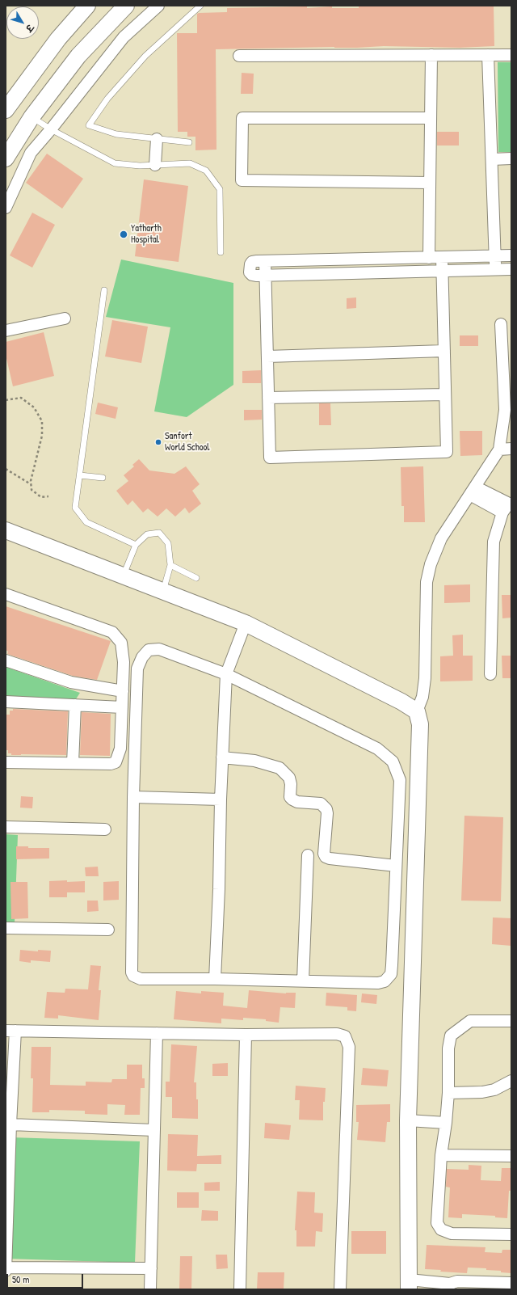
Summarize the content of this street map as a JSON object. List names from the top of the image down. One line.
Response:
{"places":["Yatharth Hospital","Sanfort World School"],"scale_bar":"50 m","north":"bottom right"}
